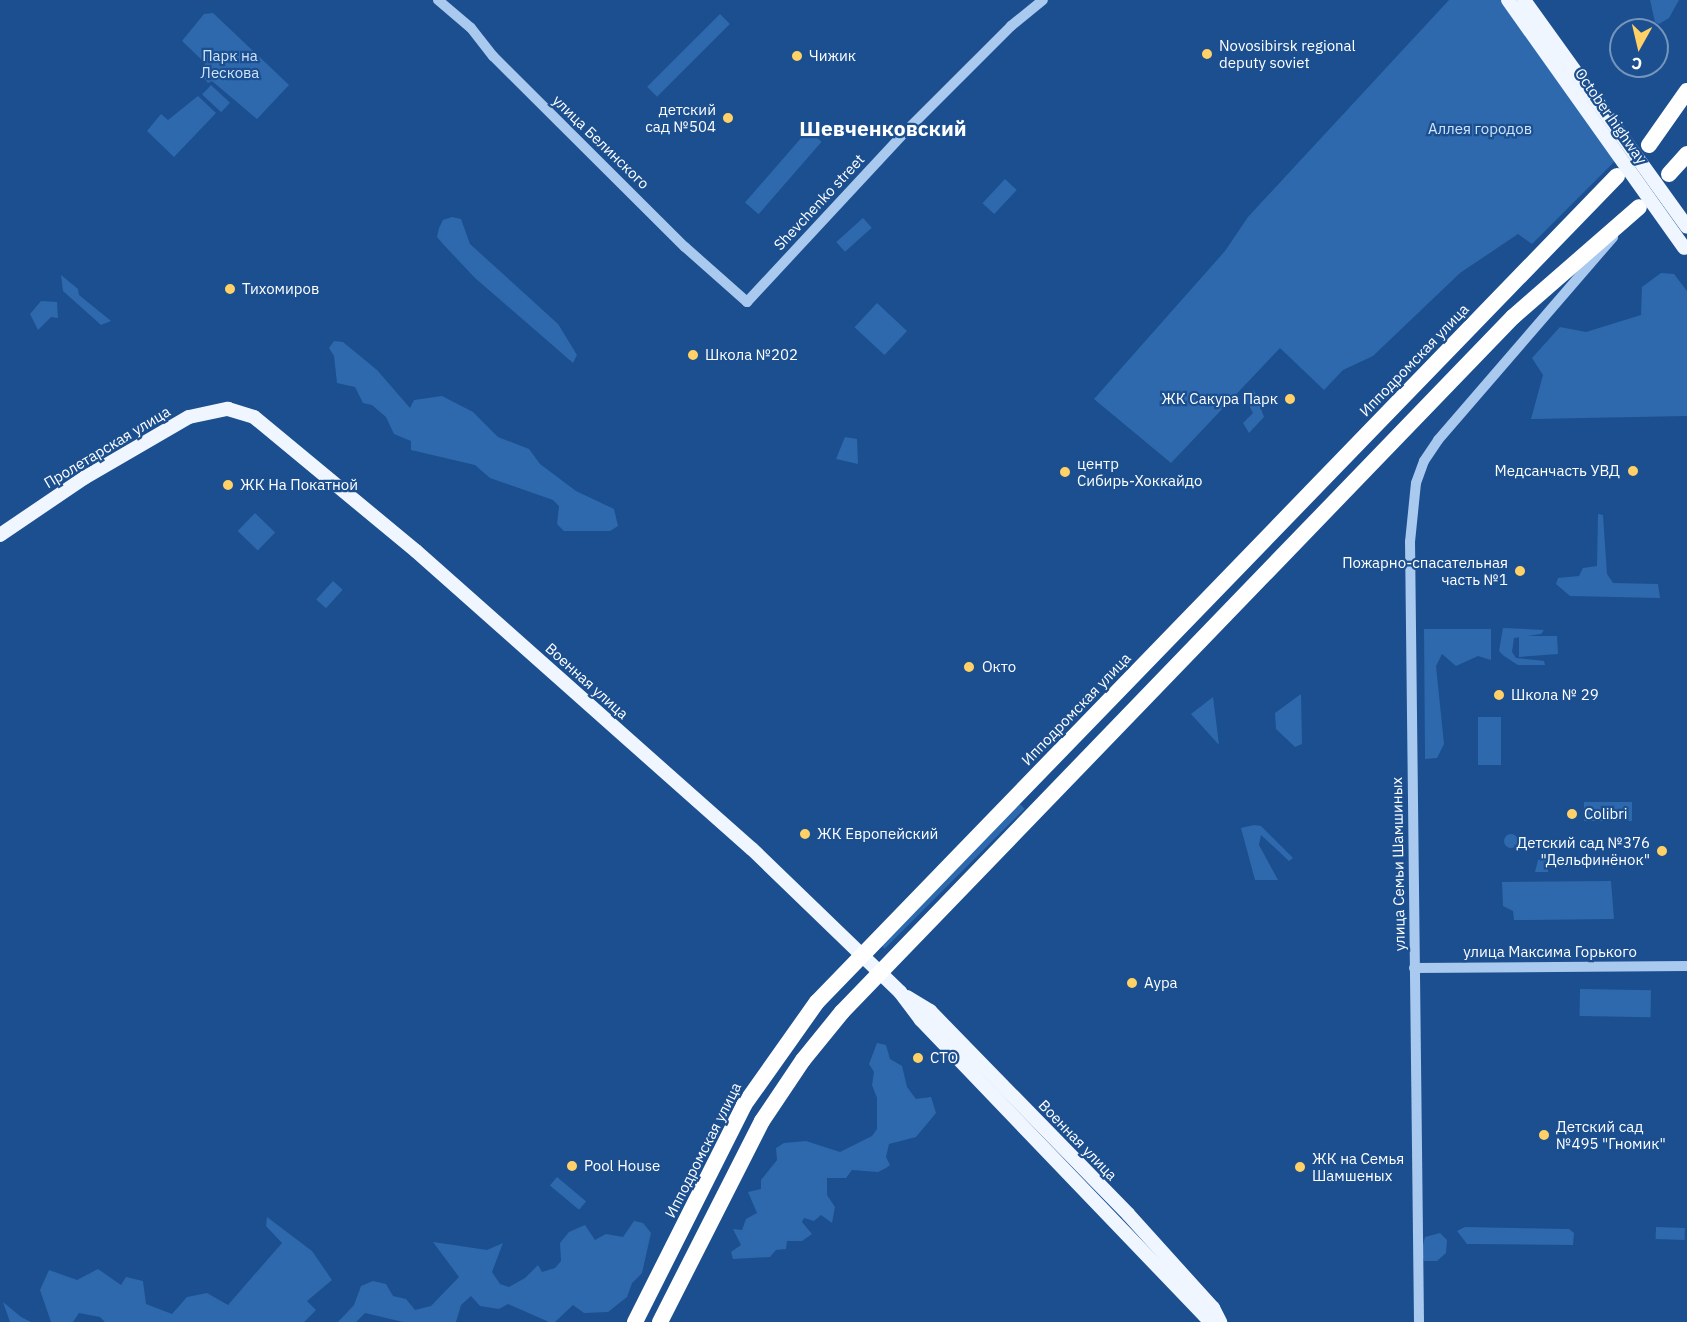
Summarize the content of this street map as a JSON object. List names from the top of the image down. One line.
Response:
{"streets":{"highway":["Ипподромская улица"],"main road":["October highway","Пролетарская улица","Военная улица"],"street":["улица Белинского","Shevchenko street","улица Семьи Шамшиных","улица Максима Горького"]},"crossings":[["улица Белинского","Shevchenko street"],["Ипподромская улица","Военная улица"],["Пролетарская улица","Военная улица"],["улица Семьи Шамшиных","улица Максима Горького"]],"districts":["Шевченковский"],"parks":["Парк на Лескова","Аллея городов"],"places":["Novosibirsk regional deputy soviet","Чижик","детский сад №504","Тихомиров","Школа №202","ЖК Сакура Парк","Медсанчасть УВД","центр Сибирь-Хоккайдо","ЖК На Покатной","Пожарно-спасательная часть №1","Окто","Школа № 29","Colibri","ЖК Европейский","Детский сад №376 \"Дельфинёнок\"","Аура","СТО","Детский сад №495 \"Гномик\"","Pool House","ЖК на Семья Шамшеных"],"north":"bottom"}
